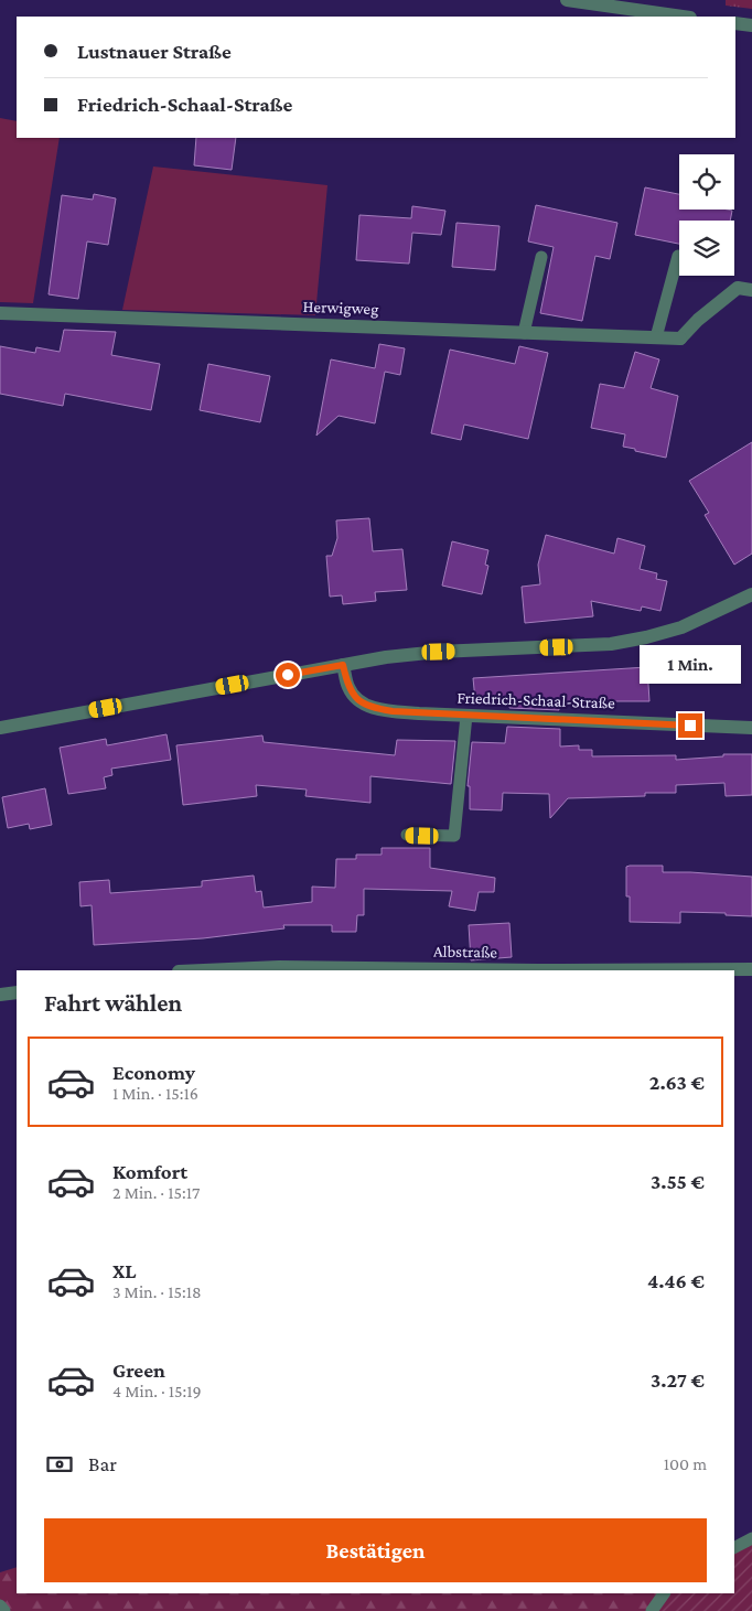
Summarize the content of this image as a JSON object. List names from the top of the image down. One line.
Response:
{"streets":{"street":["Herwigweg","Friedrich-Schaal-Straße","Albstraße"]},"page":{"banner":["Lustnauer Straße","Friedrich-Schaal-Straße"],"bubble":"1 Min.","heading":"Fahrt wählen","list":[{"name":"Economy","note":"1 Min. · 15:16","value":"2.63 €"},{"name":"Komfort","note":"2 Min. · 15:17","value":"3.55 €"},{"name":"XL","note":"3 Min. · 15:18","value":"4.46 €"},{"name":"Green","note":"4 Min. · 15:19","value":"3.27 €"}],"pay":["Bar","100 m"],"buttons":"Bestätigen"}}
